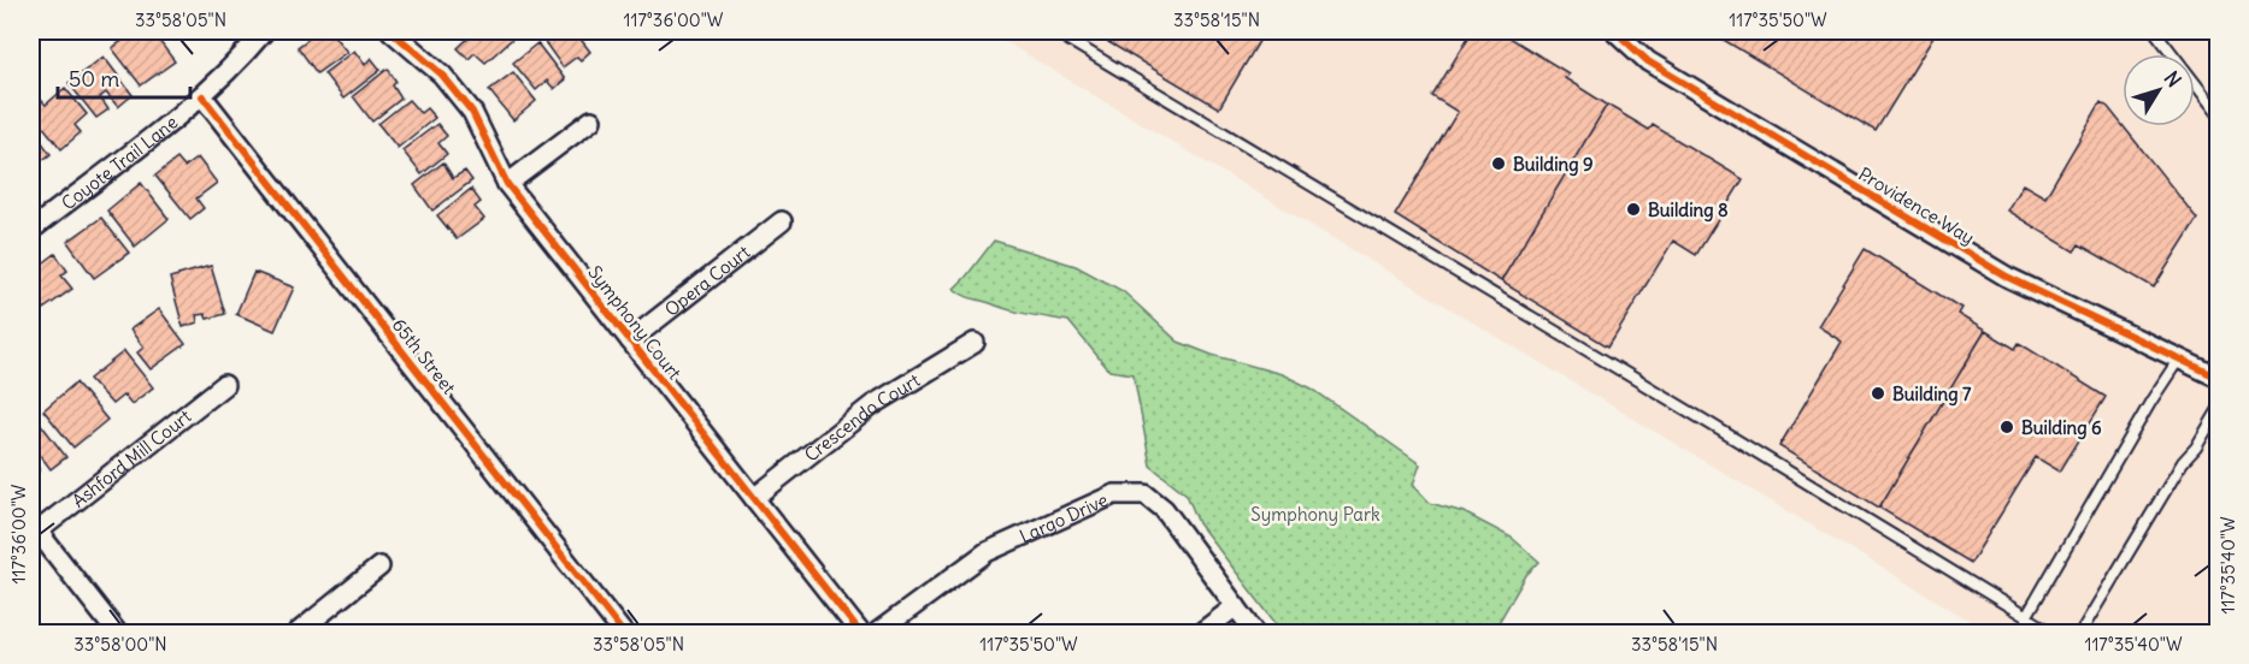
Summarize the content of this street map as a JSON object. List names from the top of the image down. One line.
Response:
{"streets":{"street":["Coyote Trail Lane","Providence Way","Opera Court","Symphony Court","65th Street","Crescendo Court","Ashford Mill Court","Largo Drive"]},"crossings":[["Coyote Trail Lane","65th Street"],["Opera Court","Symphony Court"],["Symphony Court","Crescendo Court"]],"parks":["Symphony Park"],"places":["Building 9","Building 8","Building 7","Building 6"],"scale_bar":"50 m","north":"top right","coordinates":["33°58'05\"N","117°36'00\"W","33°58'15\"N","117°35'50\"W","117°35'40\"W","33°58'00\"N"]}
